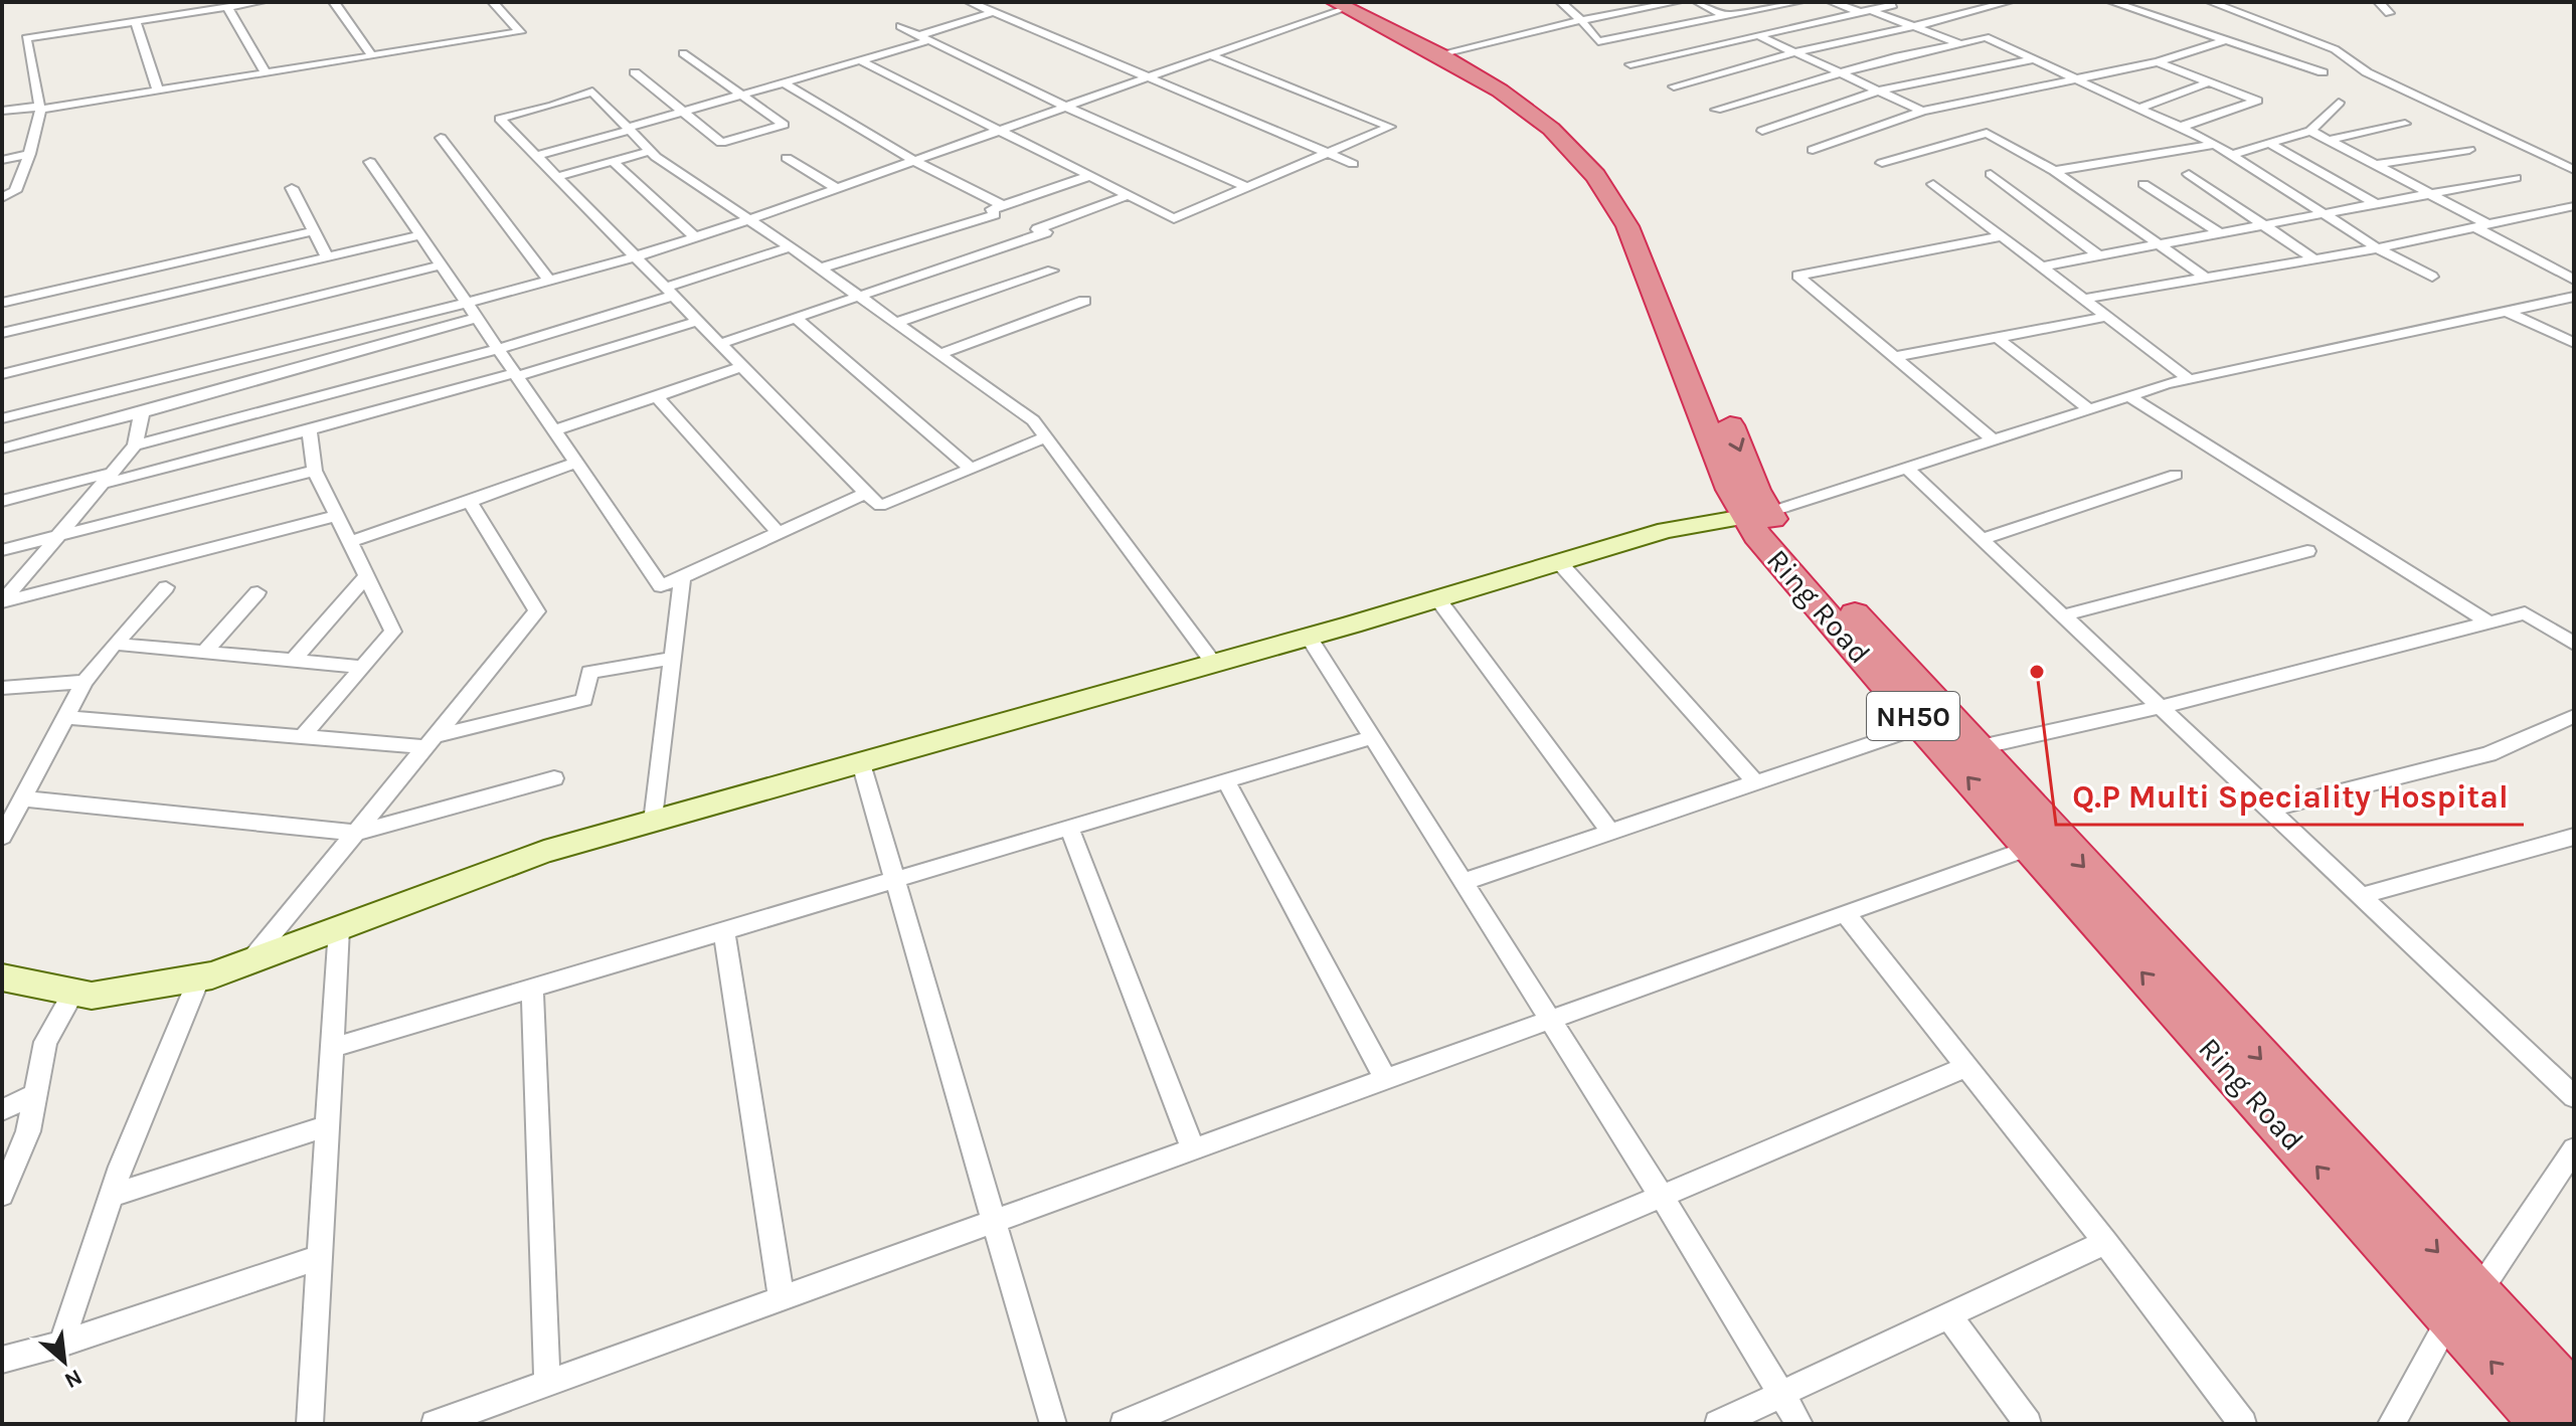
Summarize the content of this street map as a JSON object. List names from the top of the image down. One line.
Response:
{"streets":{"highway":["Ring Road","NH50"]},"places":["Q.P Multi Speciality Hospital"],"north":"bottom right"}
